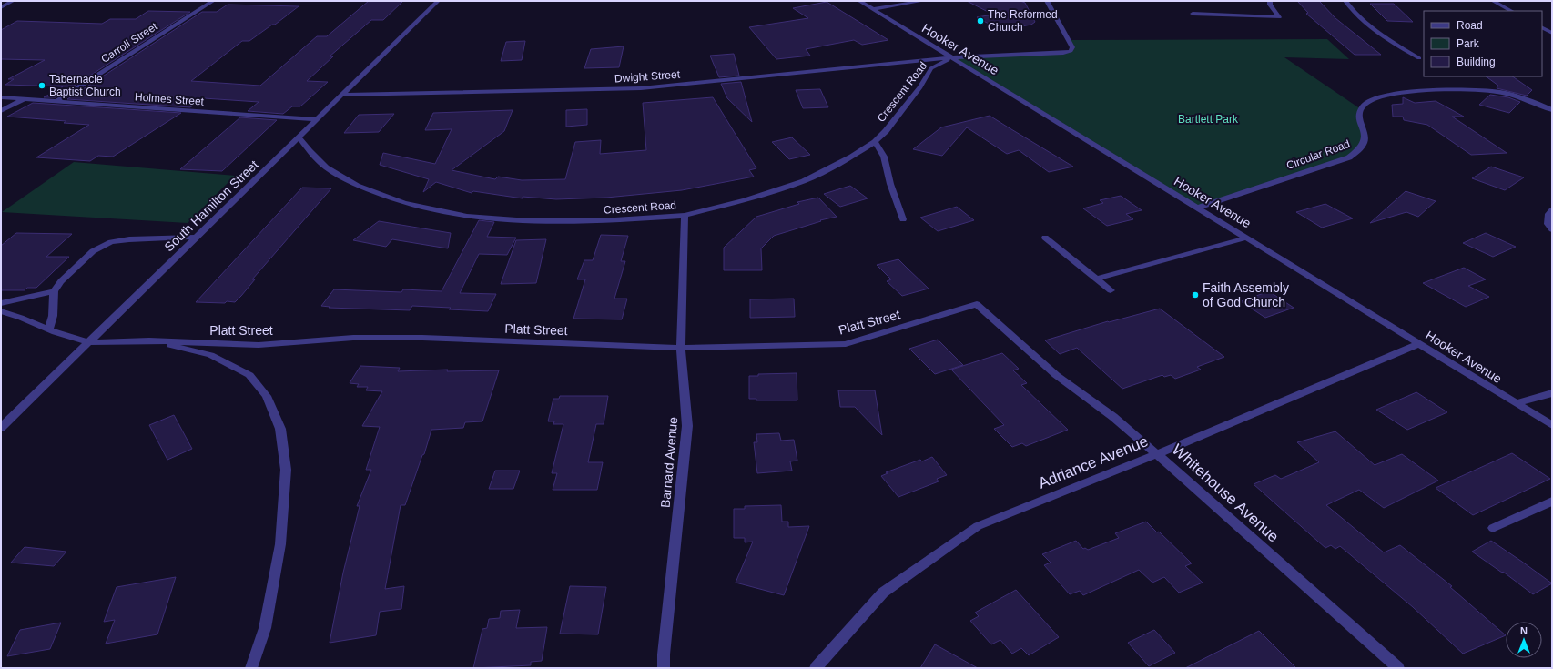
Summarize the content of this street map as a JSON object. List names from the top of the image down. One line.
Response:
{"streets":{"street":["Carroll Street","Hooker Avenue","Dwight Street","Crescent Road","Holmes Street","Circular Road","South Hamilton Street","Platt Street","Barnard Avenue","Adriance Avenue","Whitehouse Avenue"]},"crossings":[["Carroll Street","Holmes Street"],["Hooker Avenue","Dwight Street"],["Hooker Avenue","Crescent Road"],["Hooker Avenue","Circular Road"],["Hooker Avenue","Adriance Avenue"],["Dwight Street","Crescent Road"],["Dwight Street","South Hamilton Street"],["Crescent Road","South Hamilton Street"],["Crescent Road","Barnard Avenue"],["Holmes Street","South Hamilton Street"],["South Hamilton Street","Platt Street"],["Platt Street","Barnard Avenue"],["Platt Street","Whitehouse Avenue"],["Adriance Avenue","Whitehouse Avenue"]],"parks":["Bartlett Park"],"places":["The Reformed Church","Tabernacle Baptist Church","Faith Assembly of God Church"],"legend":["Road","Park","Building"],"north":"top"}
